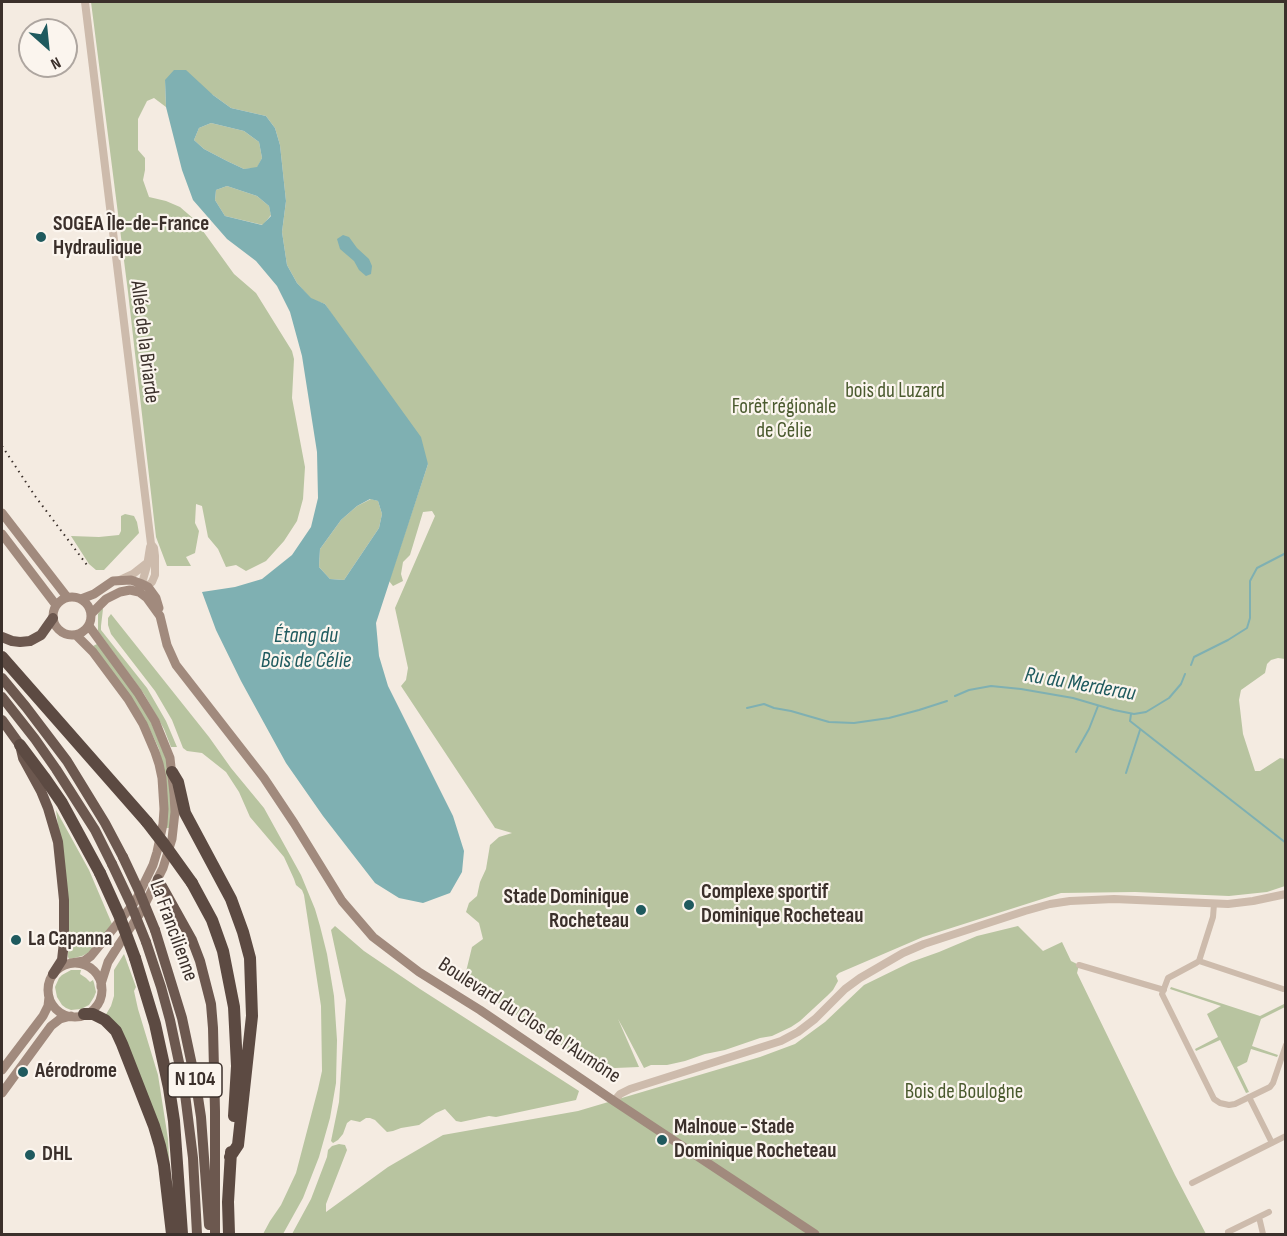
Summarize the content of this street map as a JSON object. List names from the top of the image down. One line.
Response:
{"streets":{"highway":["La Francilienne","N 104"],"main road":["Boulevard du Clos de l'Aumône"],"street":["Allée de la Briarde"]},"crossings":[["Allée de la Briarde","Boulevard du Clos de l'Aumône"]],"water":["Étang du Bois de Célie","Ru du Merderau"],"parks":["bois du Luzard","Forêt régionale de Célie","Bois de Boulogne"],"places":["SOGEA Île-de-France Hydraulique","Complexe sportif Dominique Rocheteau","Stade Dominique Rocheteau","La Capanna","Aérodrome","Malnoue - Stade Dominique Rocheteau","DHL"],"north":"bottom right"}
